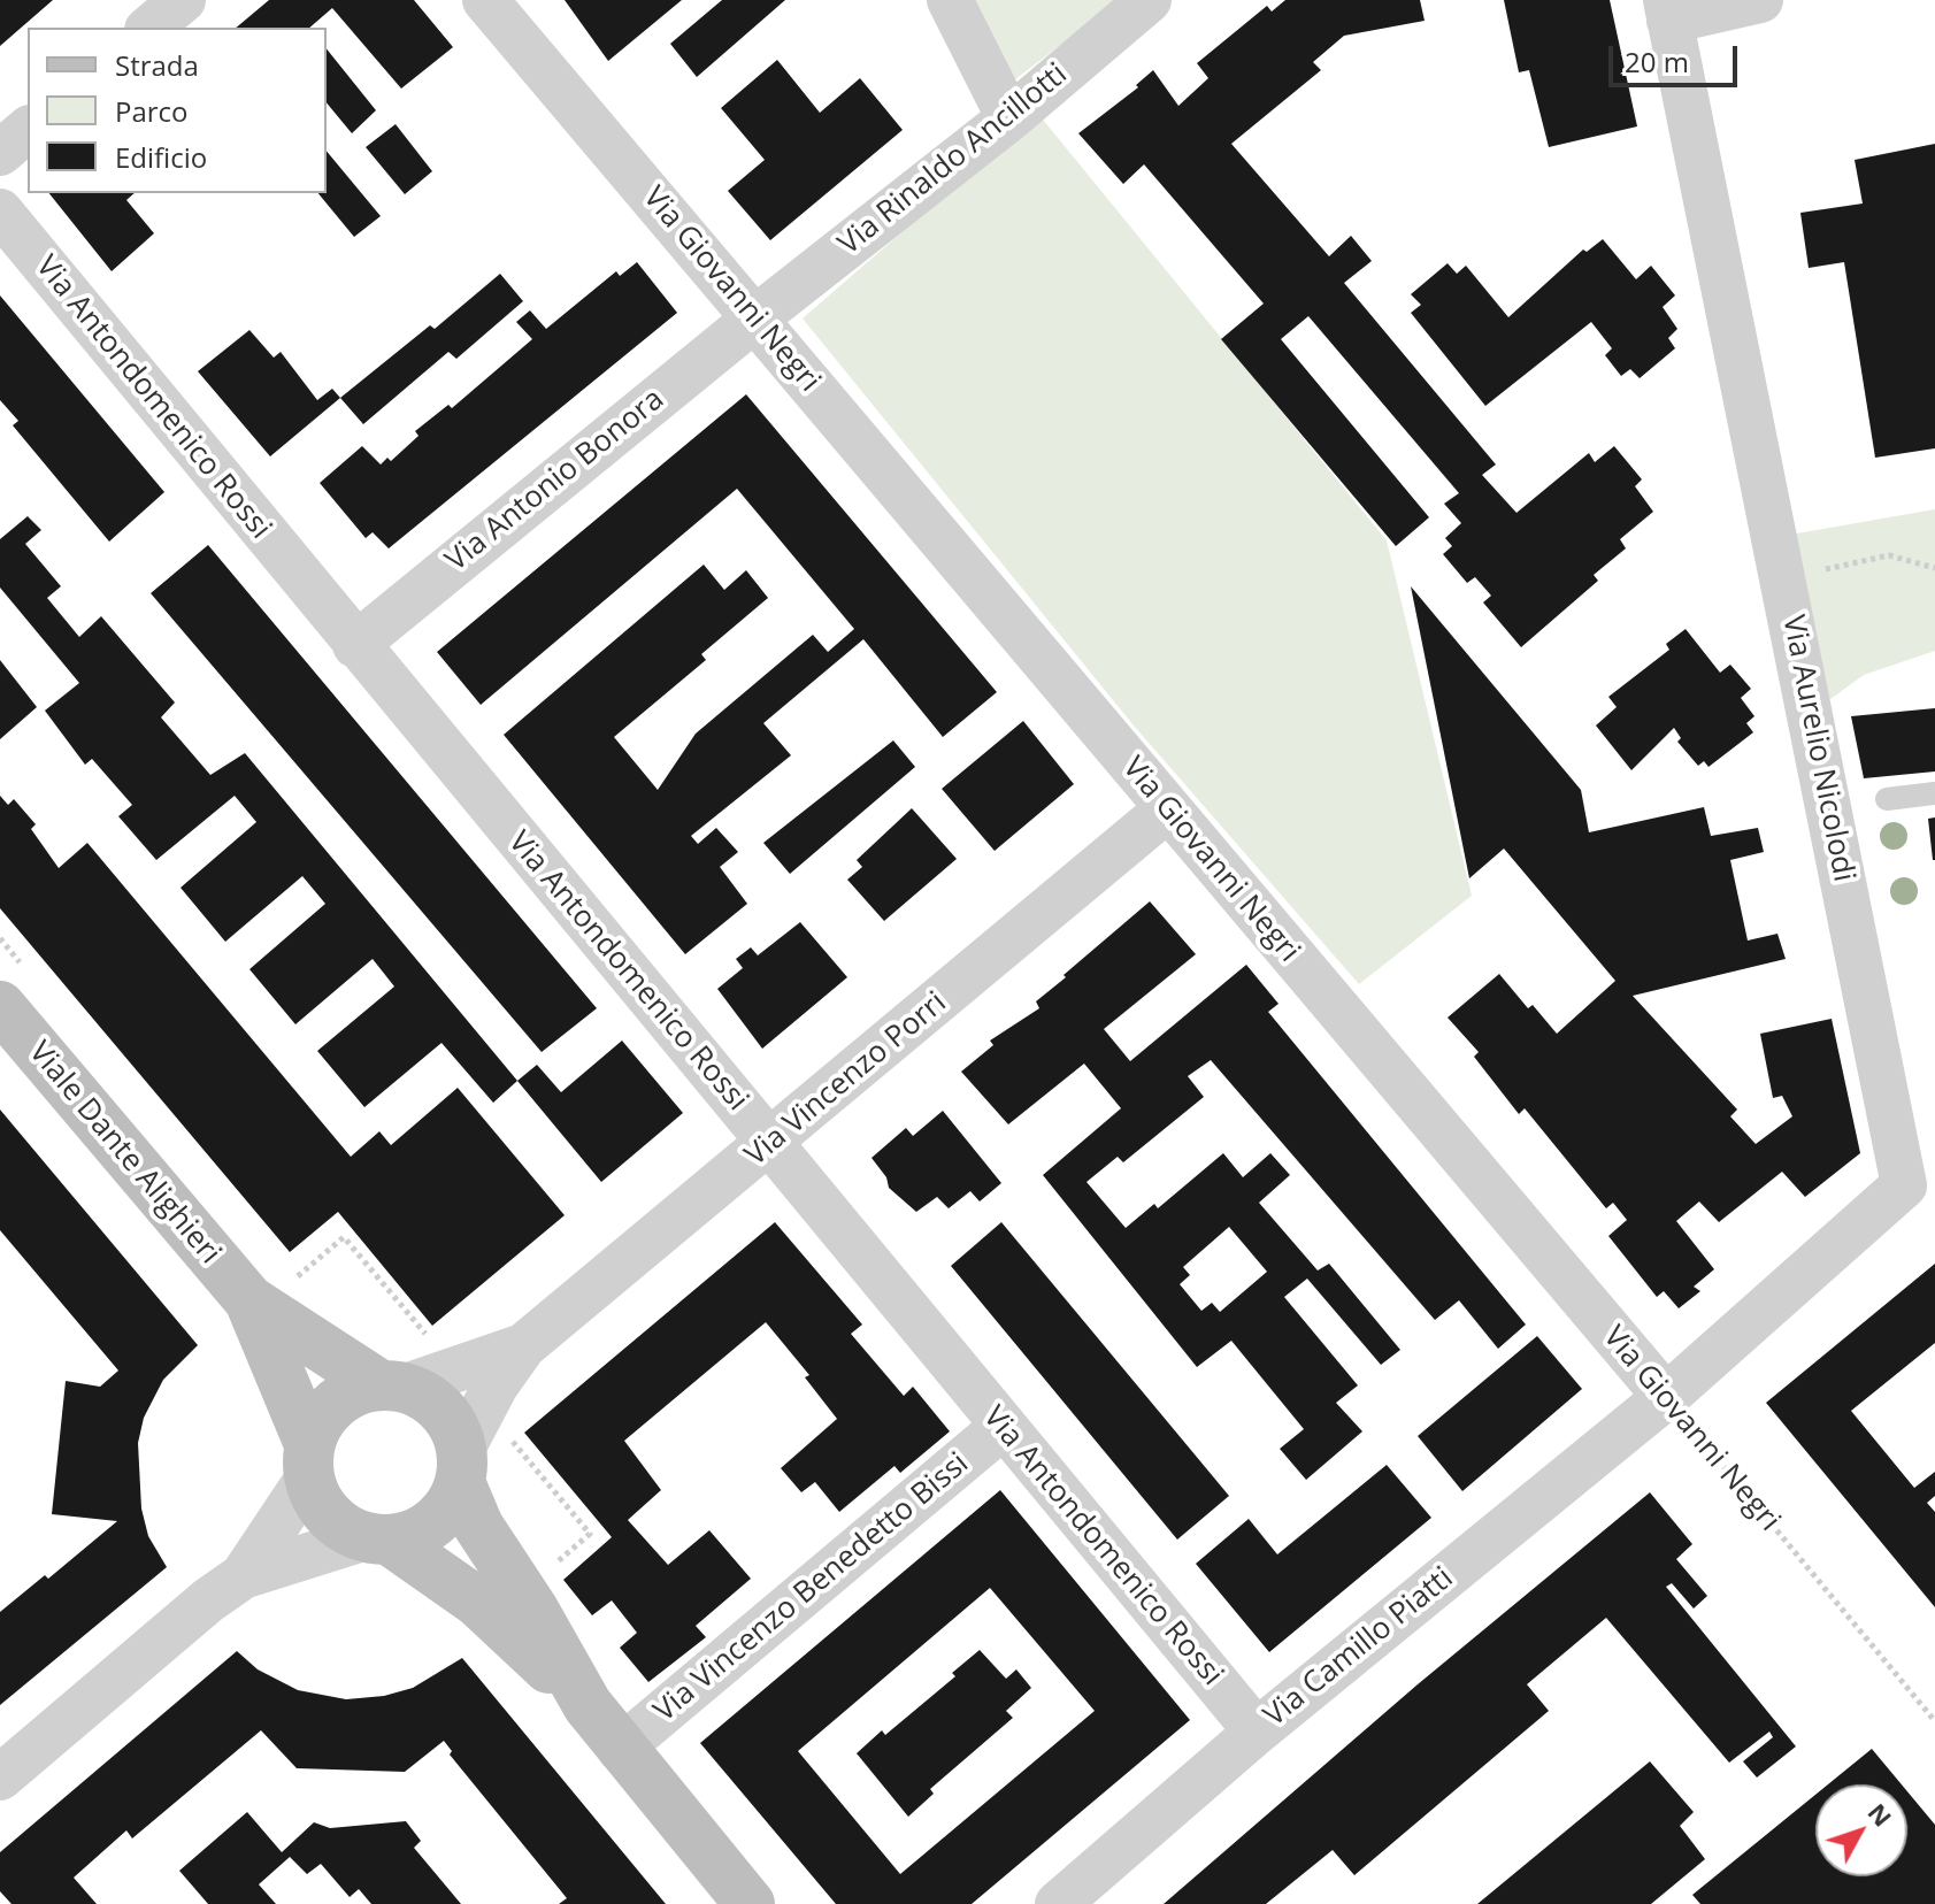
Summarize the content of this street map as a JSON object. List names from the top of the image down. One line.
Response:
{"streets":{"main road":["Viale Dante Alighieri"],"street":["Via Rinaldo Ancillotti","Via Giovanni Negri","Via Antondomenico Rossi","Via Antonio Bonora","Via Aurelio Nicolodi","Via Vincenzo Porri","Via Vincenzo Benedetto Bissi","Via Camillo Piatti"]},"crossings":[["Via Rinaldo Ancillotti","Via Giovanni Negri"],["Via Rinaldo Ancillotti","Via Antonio Bonora"],["Via Giovanni Negri","Via Antonio Bonora"],["Via Giovanni Negri","Via Aurelio Nicolodi"],["Via Giovanni Negri","Via Vincenzo Porri"],["Via Giovanni Negri","Via Camillo Piatti"],["Via Antondomenico Rossi","Via Antonio Bonora"],["Via Antondomenico Rossi","Via Vincenzo Porri"],["Via Antondomenico Rossi","Via Vincenzo Benedetto Bissi"],["Via Antondomenico Rossi","Via Camillo Piatti"],["Via Aurelio Nicolodi","Via Camillo Piatti"],["Via Vincenzo Porri","Viale Dante Alighieri"]],"legend":["Strada","Parco","Edificio"],"scale_bar":"20 m","north":"top right"}
